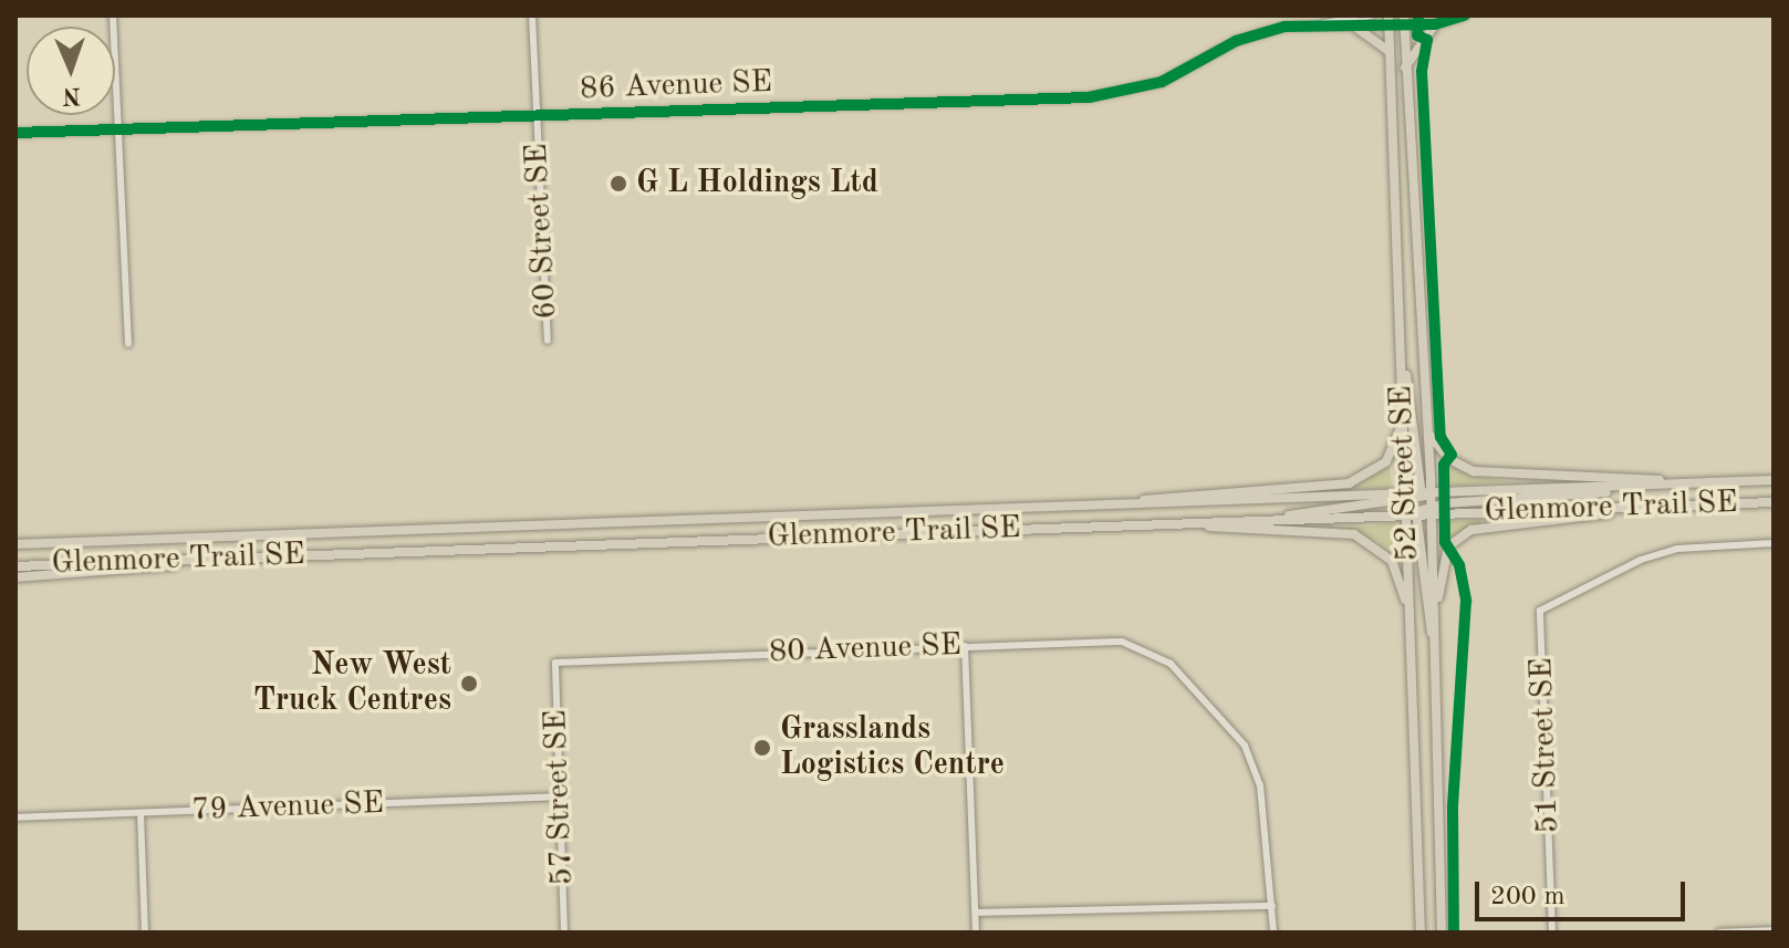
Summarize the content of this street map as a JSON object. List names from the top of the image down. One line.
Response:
{"streets":{"main road":["52 Street SE","Glenmore Trail SE"],"street":["86 Avenue SE","60 Street SE","80 Avenue SE","51 Street SE","57 Street SE","79 Avenue SE"]},"crossings":[["86 Avenue SE","60 Street SE"],["86 Avenue SE","52 Street SE"],["52 Street SE","Glenmore Trail SE"],["80 Avenue SE","57 Street SE"],["57 Street SE","79 Avenue SE"]],"places":["G L Holdings Ltd","New West Truck Centres","Grasslands Logistics Centre"],"scale_bar":"200 m","north":"bottom"}
